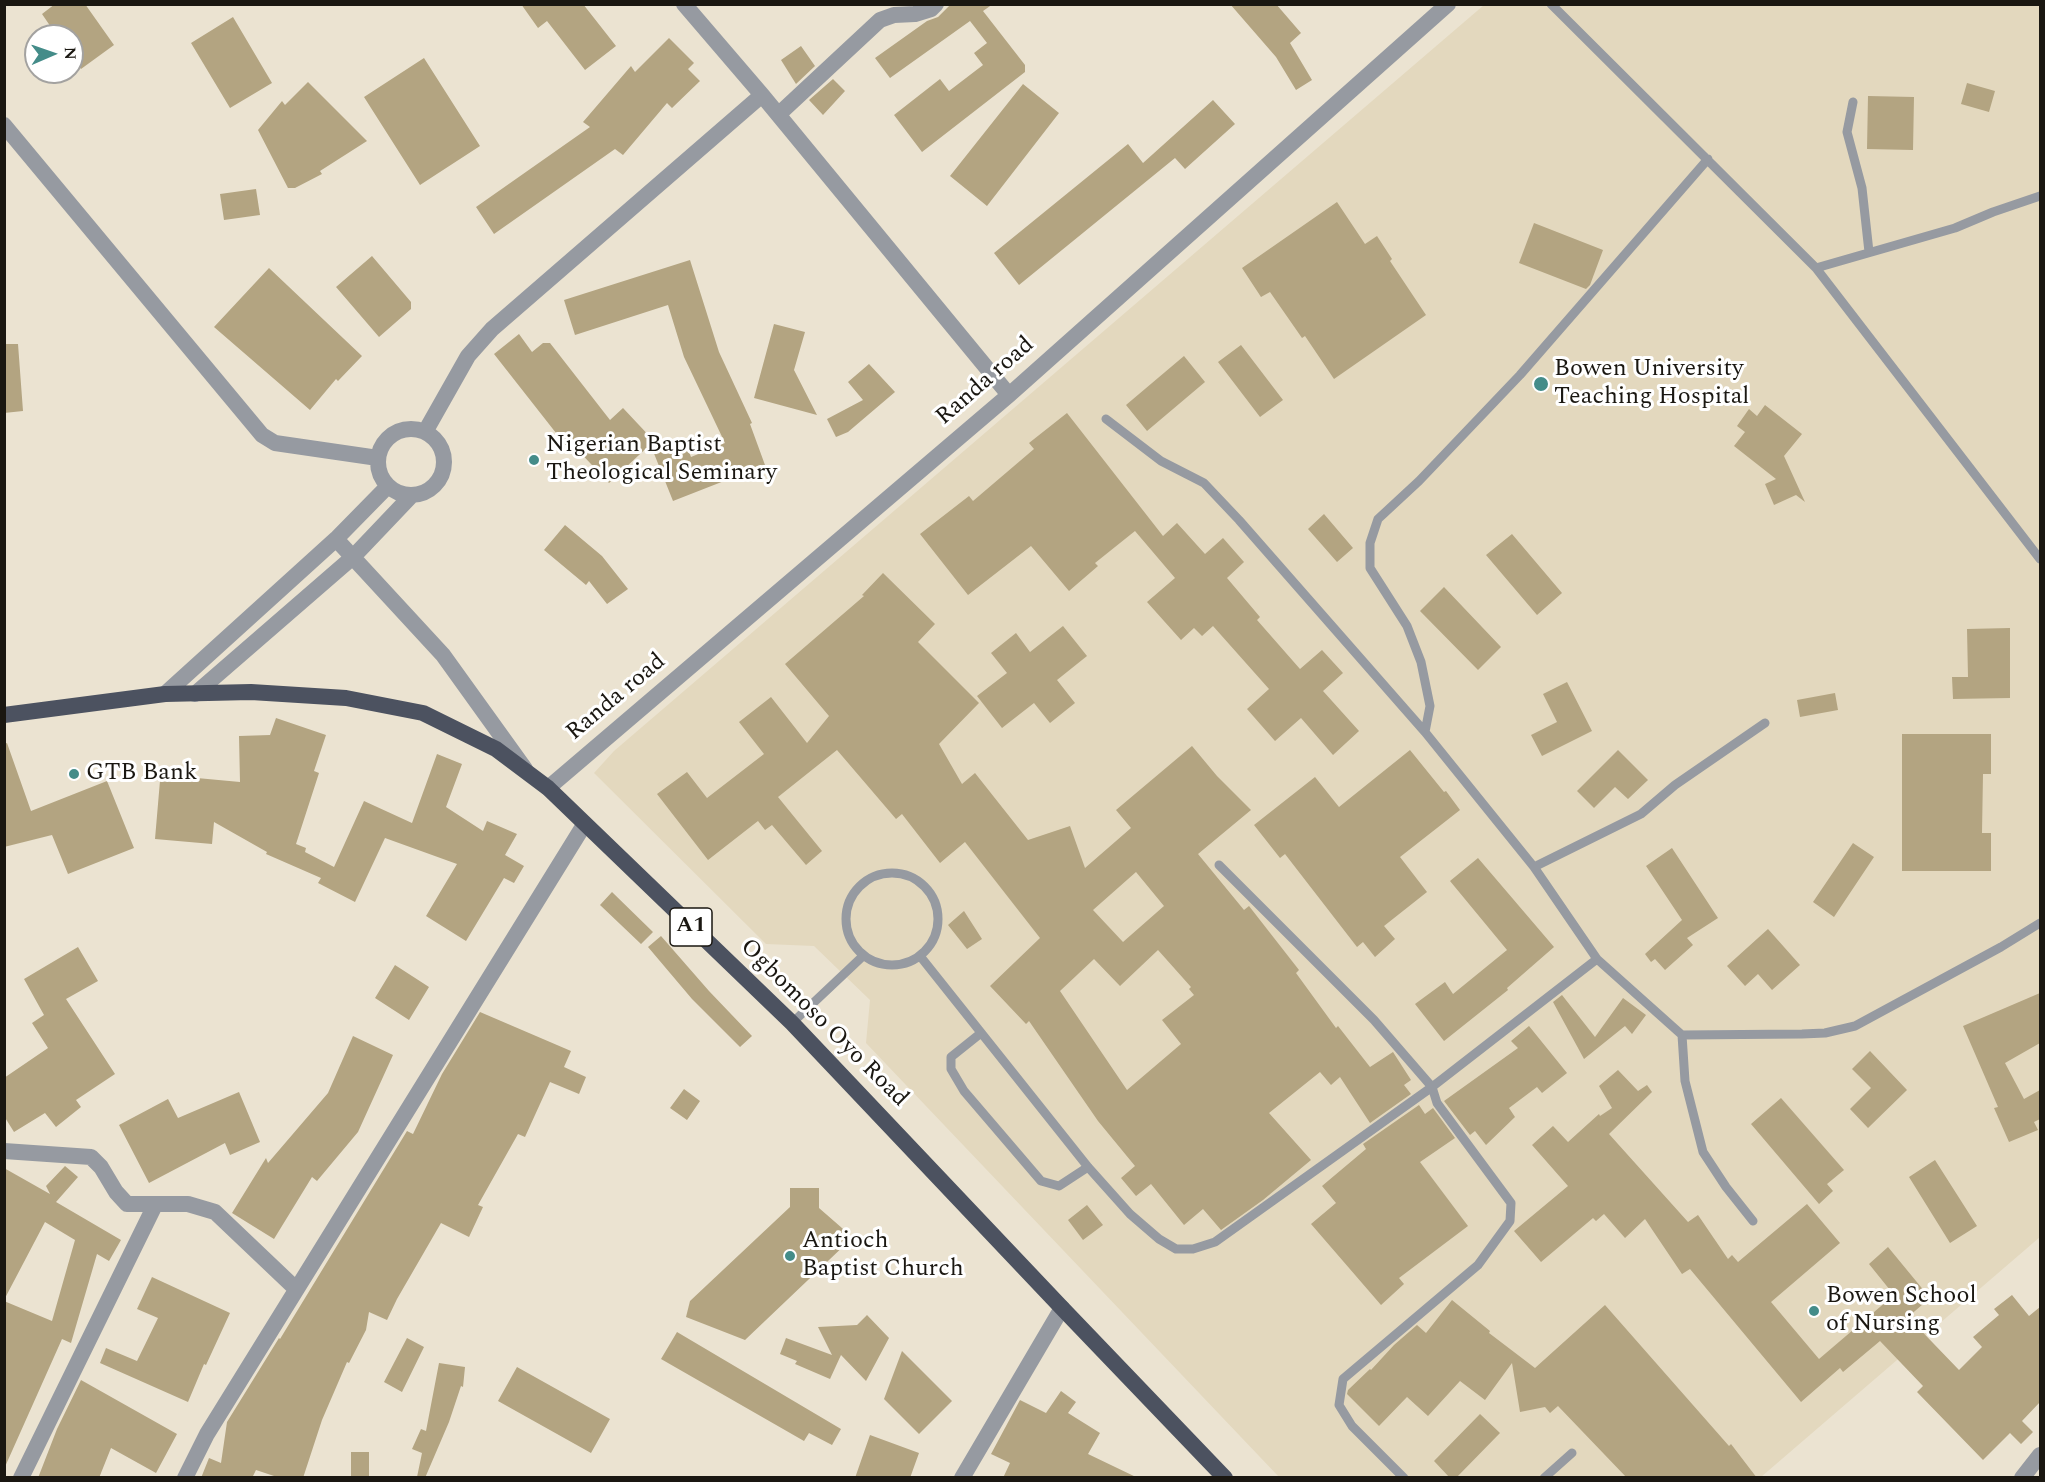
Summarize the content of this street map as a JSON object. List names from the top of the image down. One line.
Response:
{"streets":{"highway":["A1","Ogbomoso Oyo Road"],"street":["Randa road"]},"crossings":[["Randa road","Ogbomoso Oyo Road"]],"places":["Bowen University Teaching Hospital","Nigerian Baptist Theological Seminary","GTB Bank","Antioch Baptist Church","Bowen School of Nursing"],"north":"right"}
